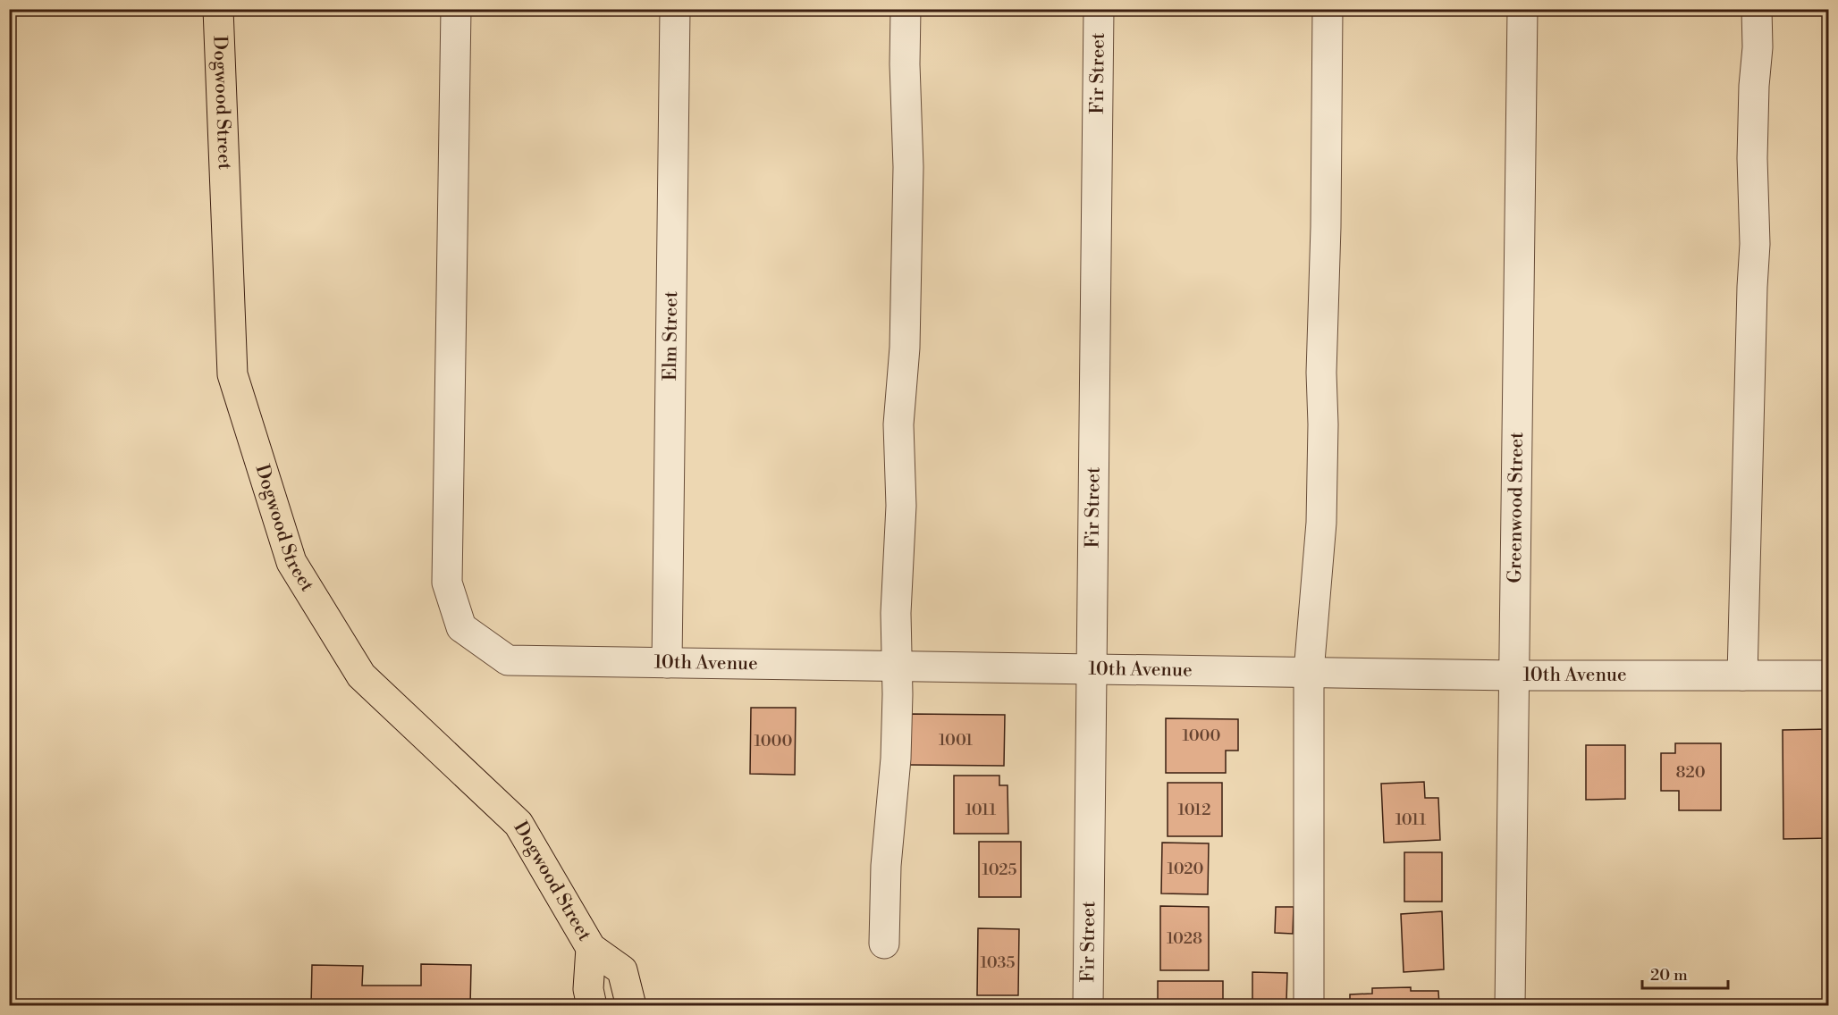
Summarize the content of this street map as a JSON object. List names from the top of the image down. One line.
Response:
{"streets":{"main road":["Dogwood Street"],"street":["Fir Street","Elm Street","Greenwood Street","10th Avenue"]},"crossings":[["Fir Street","10th Avenue"],["Elm Street","10th Avenue"],["Greenwood Street","10th Avenue"]],"house_numbers":["1000","1001","1000","820","1011","1012","1011","1020","1025","1028","1035"],"scale_bar":"20 m"}
